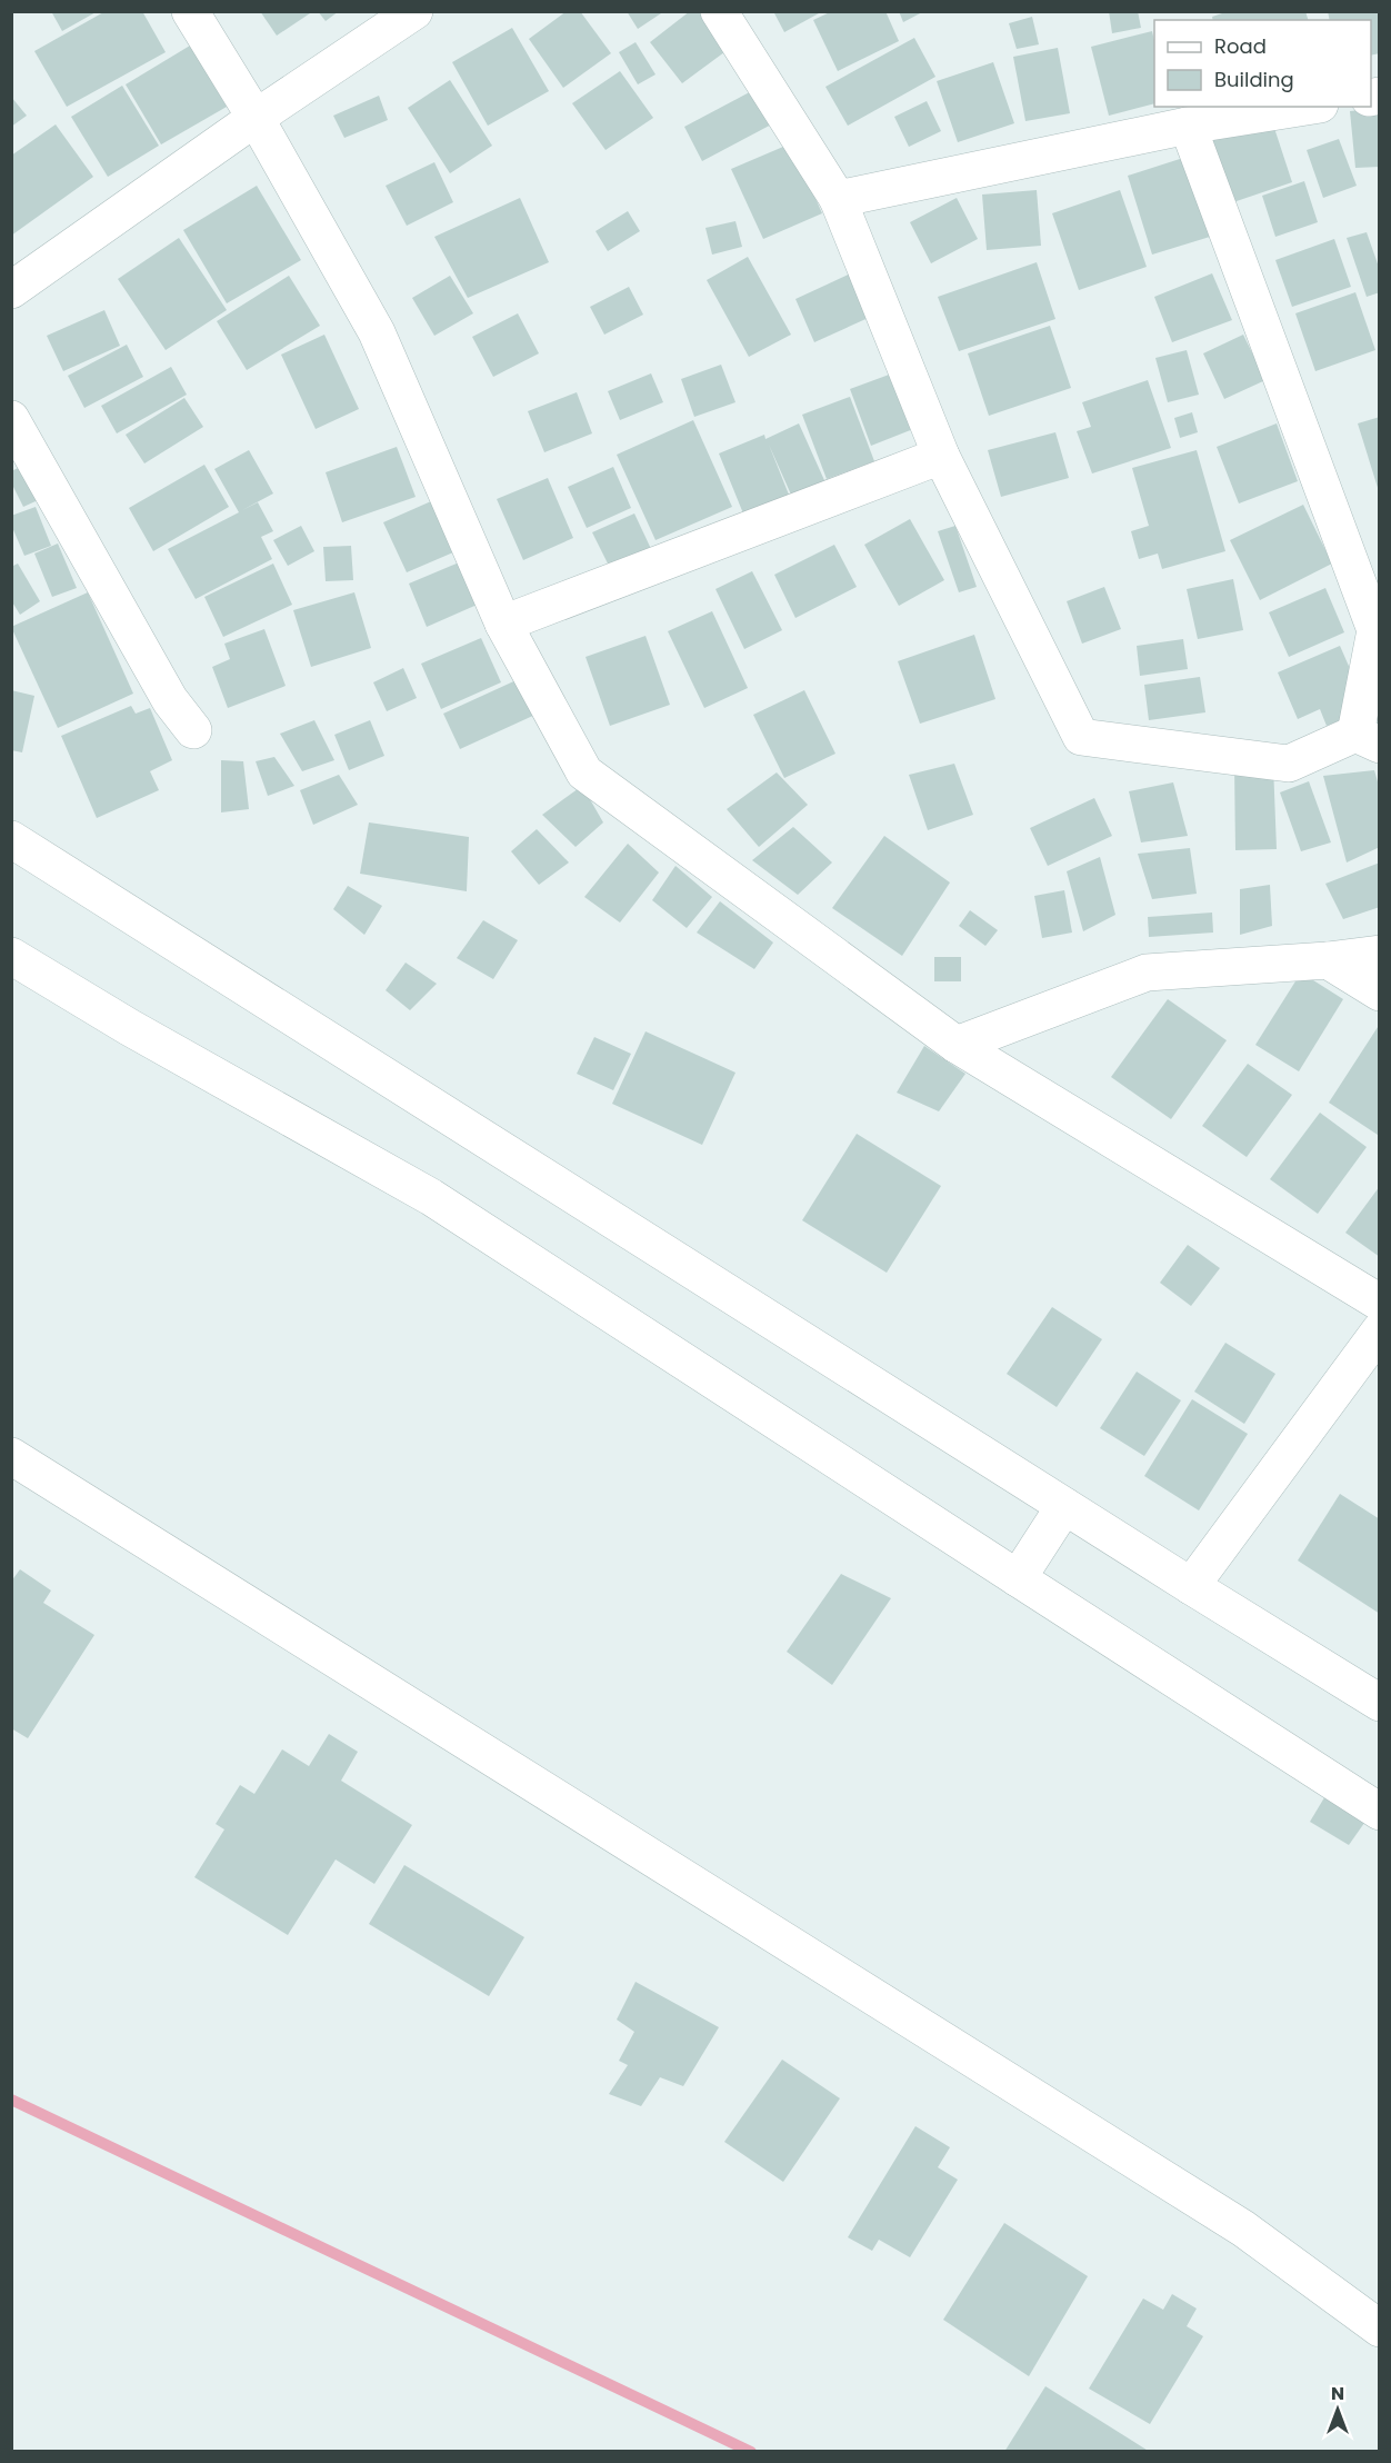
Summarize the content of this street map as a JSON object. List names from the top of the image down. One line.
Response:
{"legend":["Road","Building"],"north":"top"}
